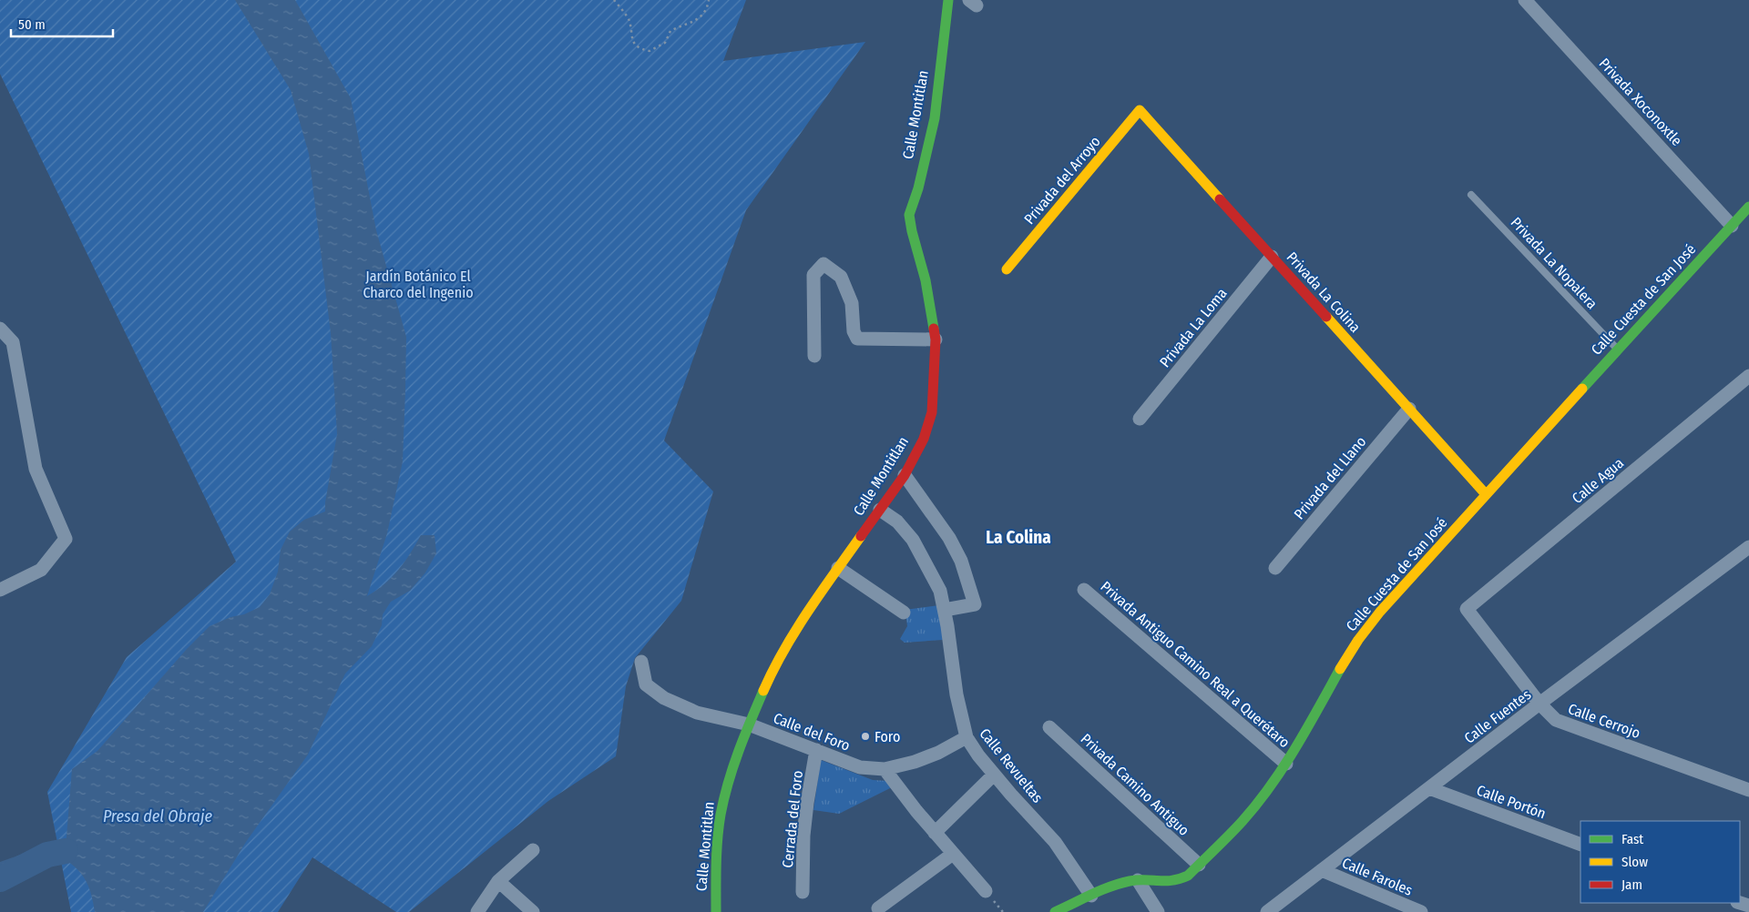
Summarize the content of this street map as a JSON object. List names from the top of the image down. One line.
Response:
{"streets":{"street":["Privada Xoconoxtle","Calle Montitlan","Privada del Arroyo","Privada La Colina","Calle Cuesta de San José","Privada La Loma","Privada del Llano","Calle Agua","Privada Antiguo Camino Real a Querétaro","Calle Fuentes","Calle Cerrojo","Calle del Foro","Calle Revueltas","Privada Camino Antiguo","Calle Portón","Cerrada del Foro","Calle Faroles"],"lane":["Privada La Nopalera"]},"crossings":[["Privada Xoconoxtle","Calle Cuesta de San José"],["Calle Montitlan","Calle del Foro"],["Calle Montitlan","Calle Revueltas"],["Privada del Arroyo","Privada La Colina"],["Privada La Nopalera","Calle Cuesta de San José"],["Privada La Colina","Calle Cuesta de San José"],["Privada La Colina","Privada La Loma"],["Privada La Colina","Privada del Llano"],["Calle Cuesta de San José","Privada Antiguo Camino Real a Querétaro"],["Calle Cuesta de San José","Calle Revueltas"],["Calle Cuesta de San José","Privada Camino Antiguo"],["Calle Agua","Calle Cerrojo"],["Calle Fuentes","Calle Cerrojo"],["Calle Fuentes","Calle Portón"],["Calle Fuentes","Calle Faroles"],["Calle del Foro","Calle Revueltas"],["Calle del Foro","Cerrada del Foro"]],"districts":["La Colina"],"water":["Presa del Obraje"],"parks":["Jardín Botánico El Charco del Ingenio"],"places":["Foro"],"legend":["Fast","Slow","Jam"],"scale_bar":"50 m"}
